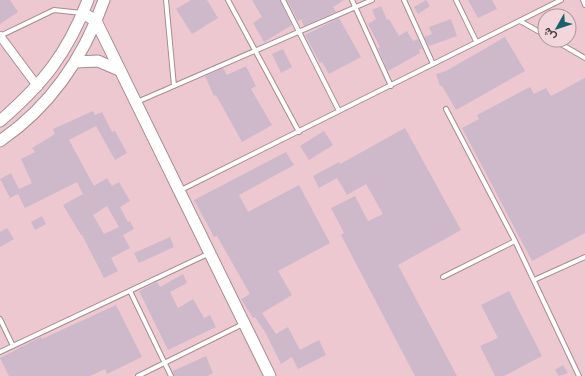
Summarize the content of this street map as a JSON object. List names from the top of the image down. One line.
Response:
{"north":"bottom left"}
